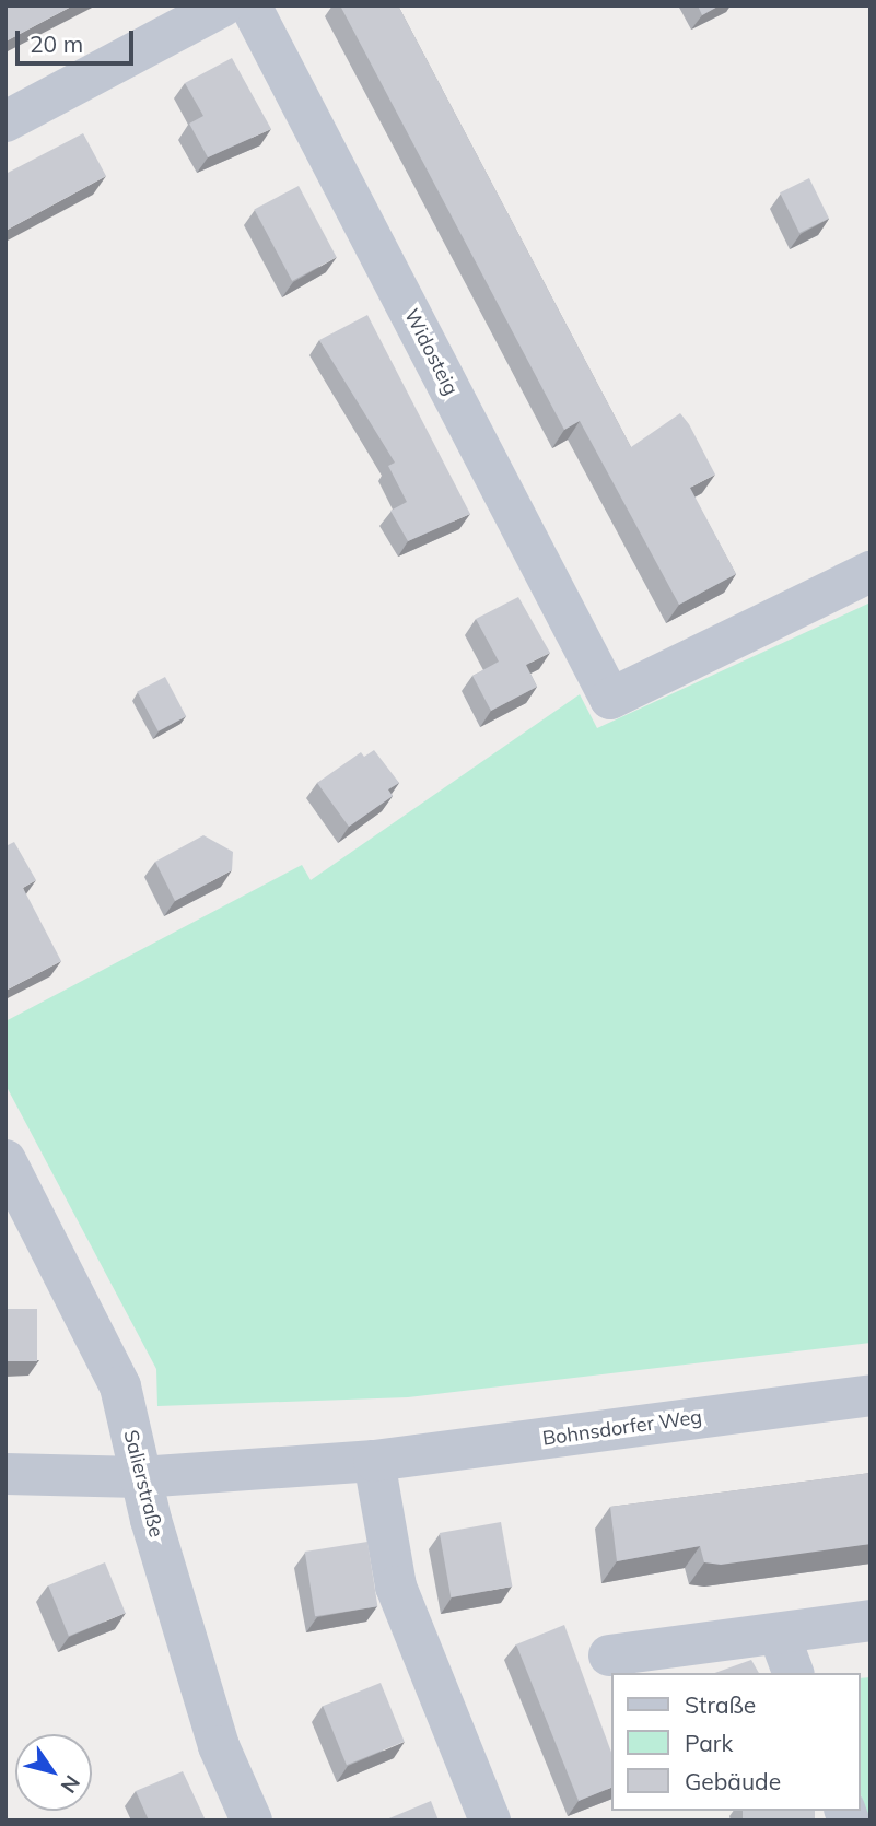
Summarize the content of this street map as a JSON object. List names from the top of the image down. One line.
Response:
{"streets":{"street":["Widosteig","Bohnsdorfer Weg","Salierstraße"]},"crossings":[["Bohnsdorfer Weg","Salierstraße"]],"legend":["Straße","Park","Gebäude"],"scale_bar":"20 m","north":"bottom right"}
